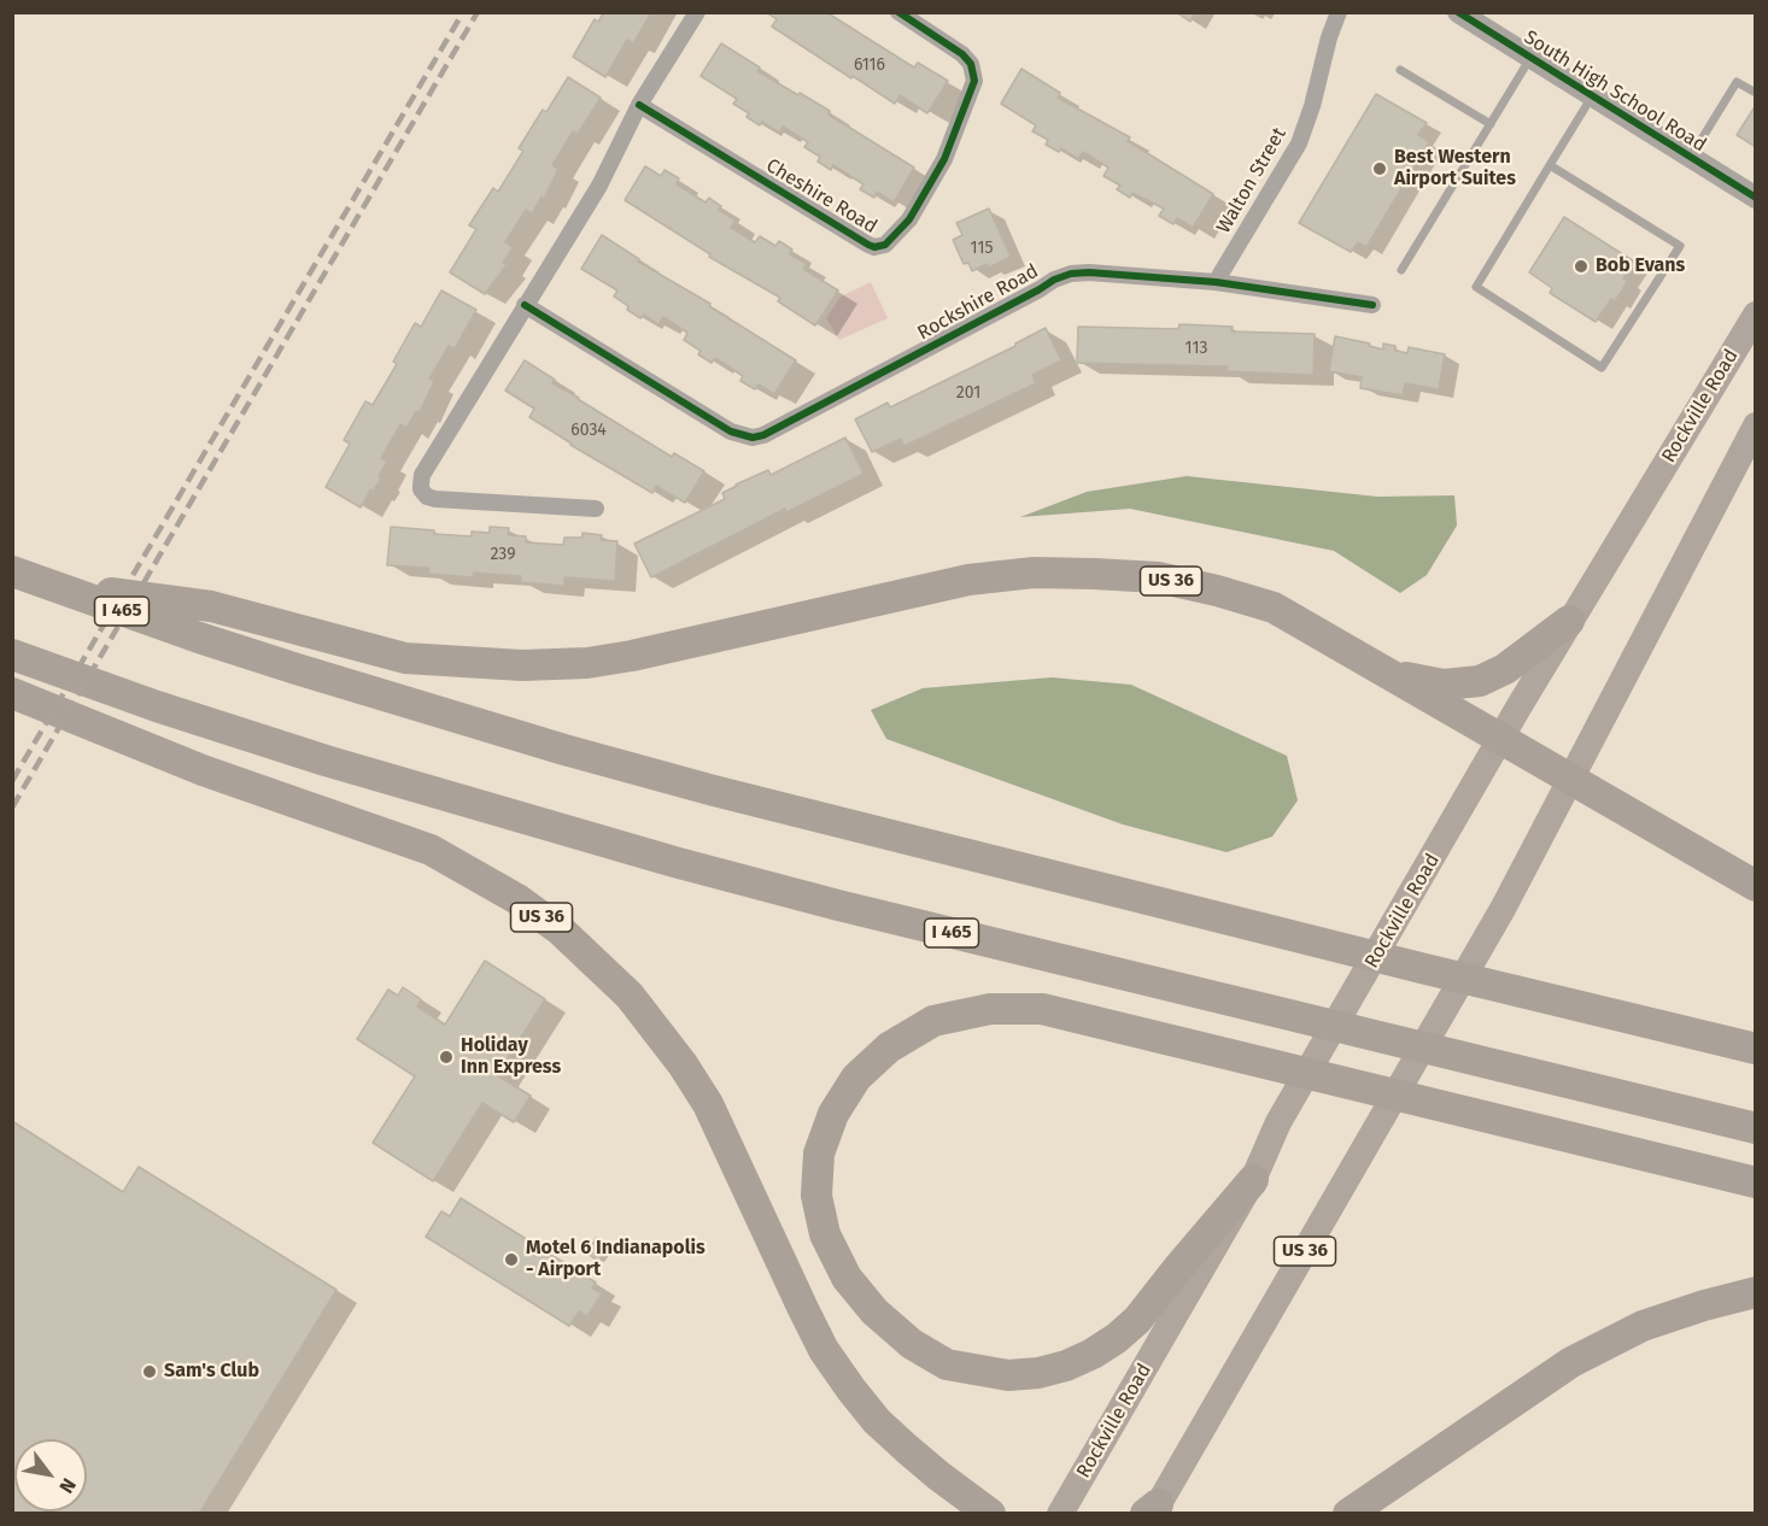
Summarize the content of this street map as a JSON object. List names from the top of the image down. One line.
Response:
{"streets":{"highway":["US 36","I 465"],"main road":["Rockville Road"],"street":["South High School Road","Walton Street","Cheshire Road","Rockshire Road"]},"crossings":[["Walton Street","Rockshire Road"],["Rockville Road","US 36"],["US 36","I 465"]],"places":["Best Western Airport Suites","Bob Evans","Holiday Inn Express","Motel 6 Indianapolis - Airport","Sam's Club"],"house_numbers":["6116","115","113","201","6034","239"],"north":"bottom right"}
